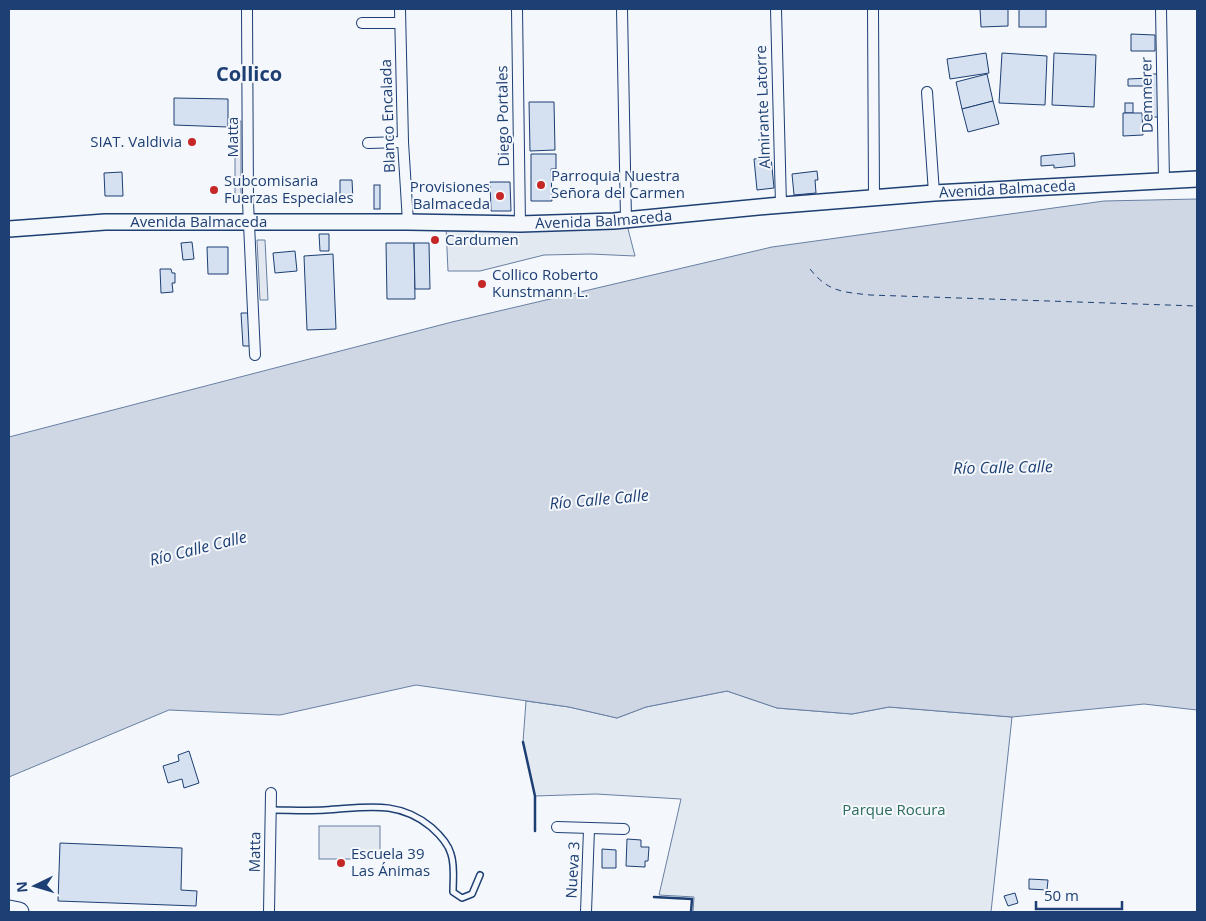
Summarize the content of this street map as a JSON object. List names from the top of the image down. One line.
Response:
{"streets":{"main road":["Avenida Balmaceda"],"street":["Demmerer","Almirante Latorre","Blanco Encalada","Diego Portales","Matta","Nueva 3"]},"crossings":[["Demmerer","Avenida Balmaceda"],["Almirante Latorre","Avenida Balmaceda"],["Blanco Encalada","Avenida Balmaceda"],["Diego Portales","Avenida Balmaceda"],["Matta","Avenida Balmaceda"]],"districts":["Collico"],"water":["Río Calle Calle"],"parks":["Parque Rocura"],"places":["SIAT. Valdivia","Parroquia Nuestra Señora del Carmen","Subcomisaria Fuerzas Especiales","Provisiones Balmaceda","Cardumen","Collico Roberto Kunstmann L.","Escuela 39 Las Ánimas"],"scale_bar":"50 m","north":"left"}
